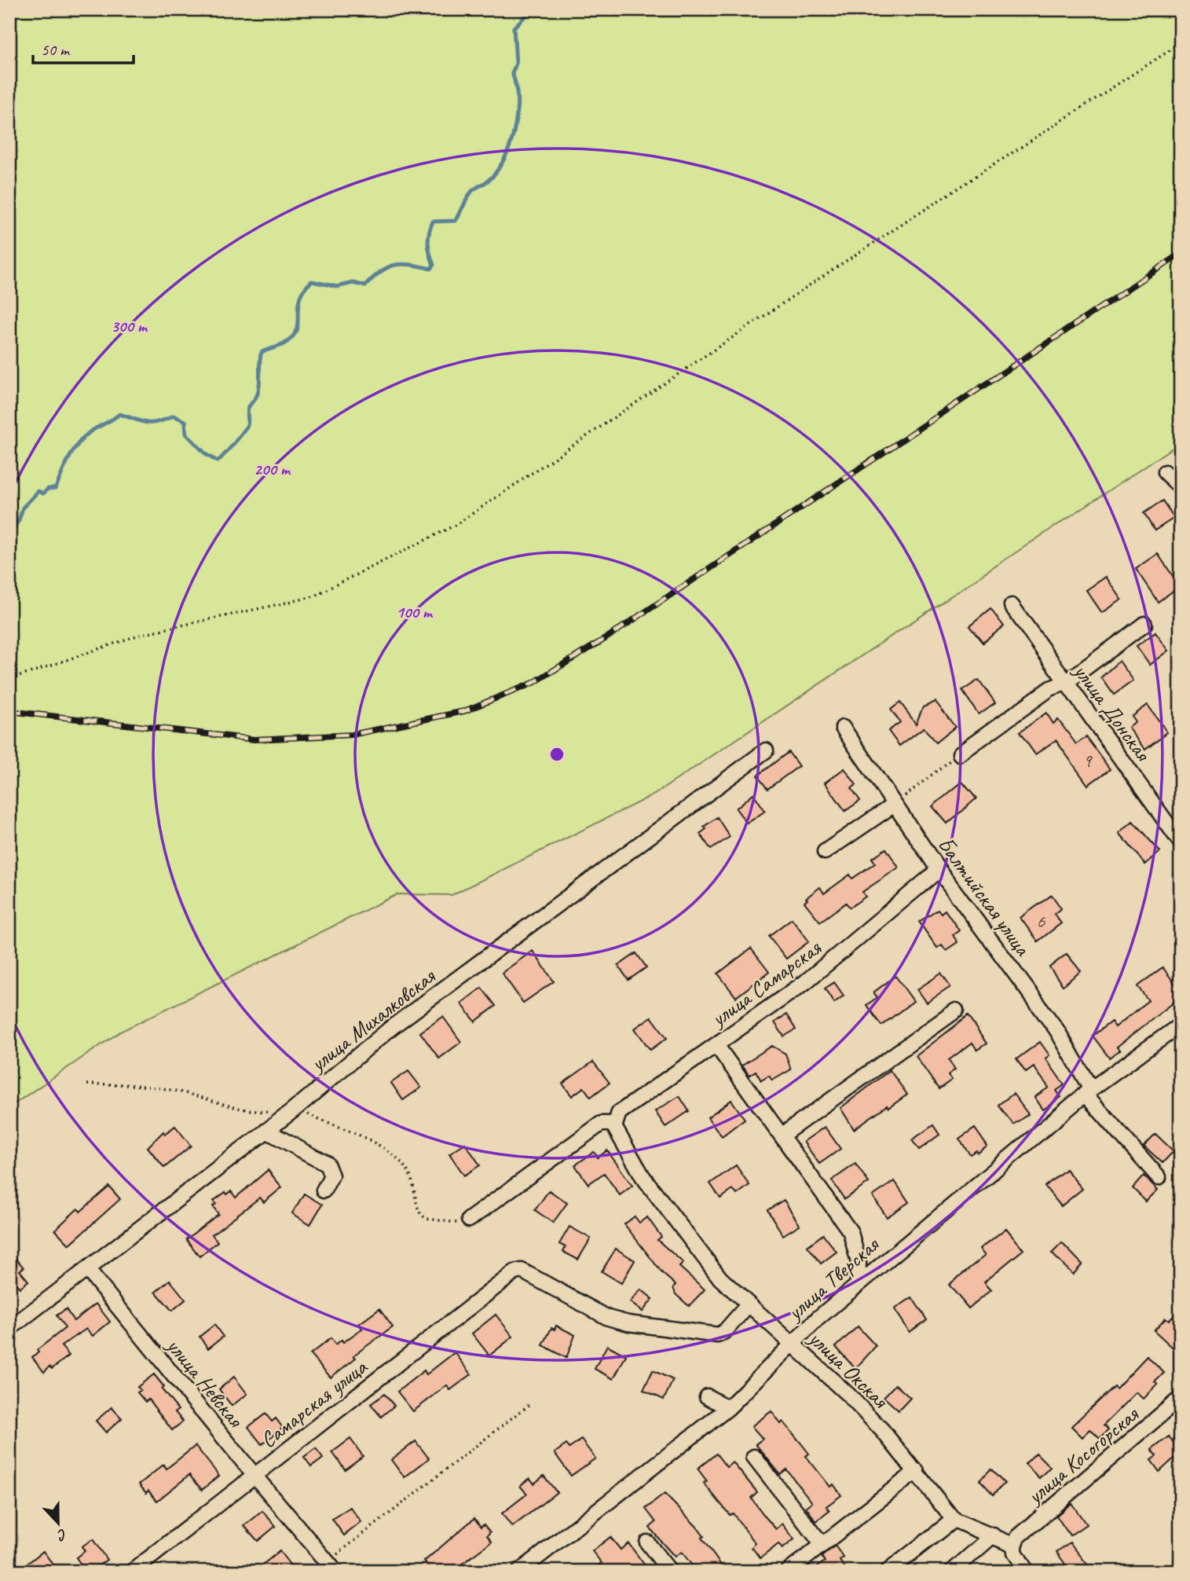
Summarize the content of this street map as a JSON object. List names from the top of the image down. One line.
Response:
{"streets":{"street":["улица Донская","Балтийская улица","улица Самарская","улица Михалковская","улица Тверская","улица Окская","улица Невская","Самарская улица","улица Косогорская"]},"crossings":[["Балтийская улица","улица Самарская"],["Балтийская улица","улица Тверская"],["улица Самарская","улица Окская"],["улица Михалковская","улица Невская"],["улица Тверская","улица Окская"],["улица Окская","Самарская улица"],["улица Невская","Самарская улица"]],"house_numbers":["9","6"],"scale_bar":"50 m","north":"bottom","rings":["300 m","200 m","100 m"]}
